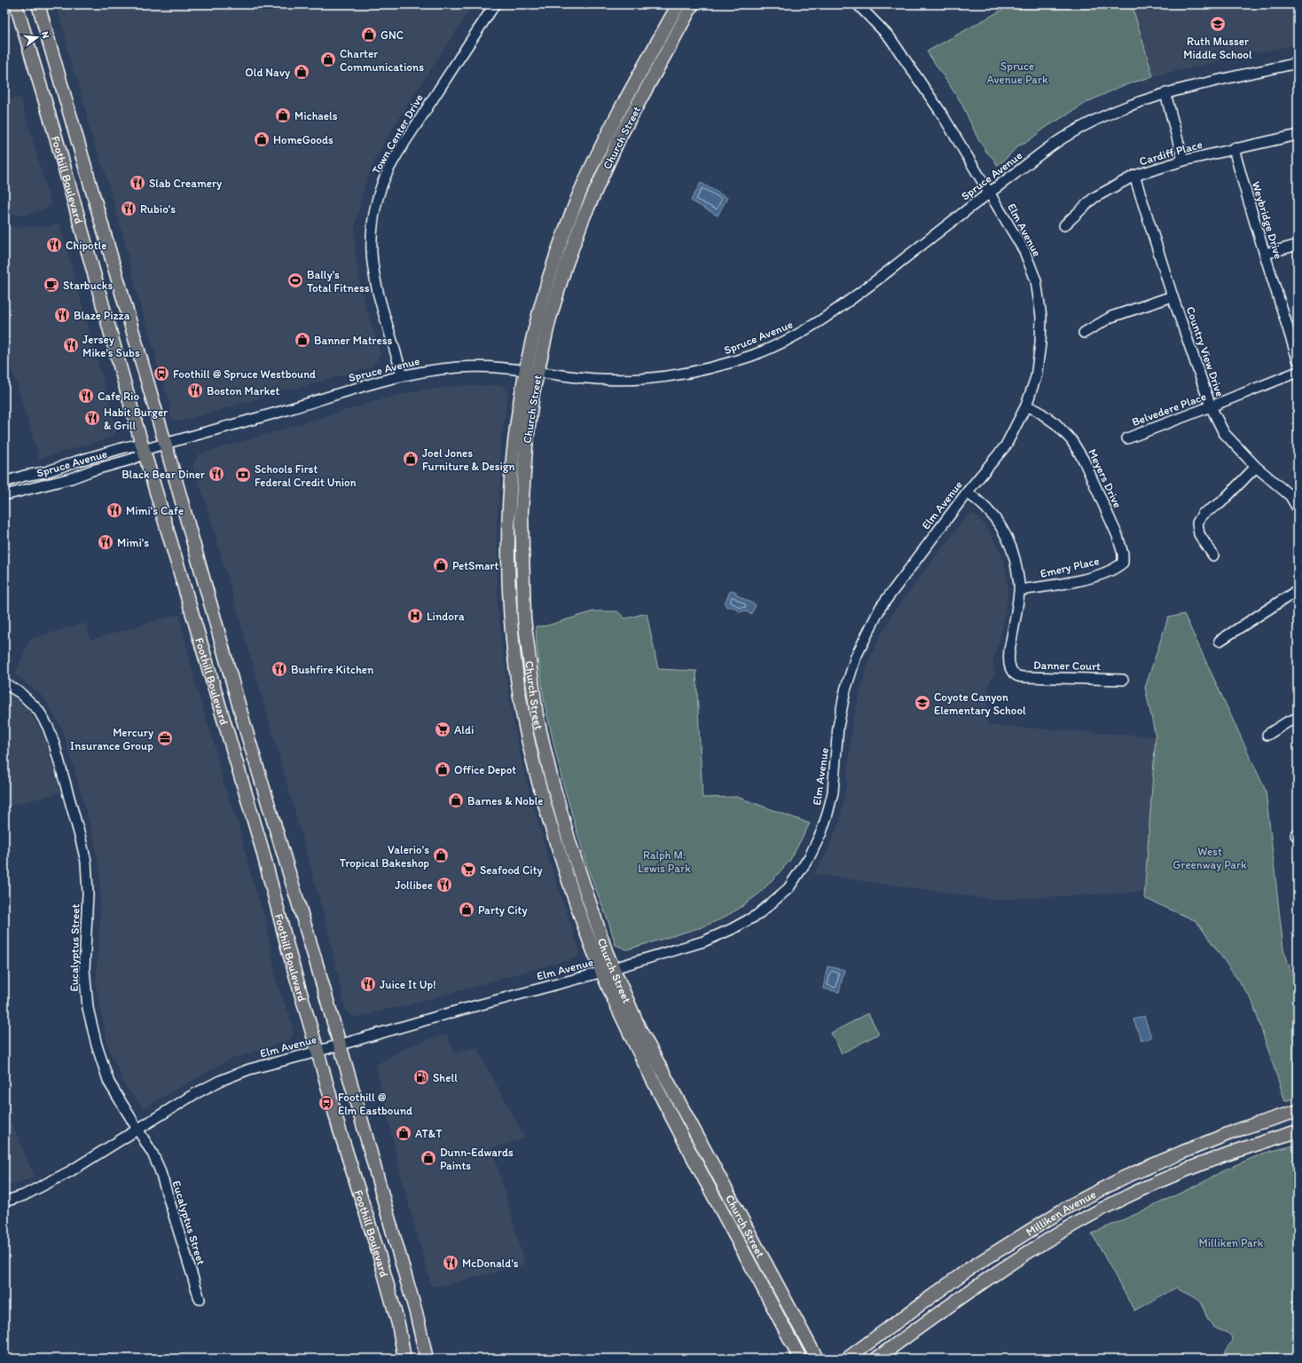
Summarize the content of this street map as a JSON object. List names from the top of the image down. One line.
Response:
{"streets":{"main road":["Church Street","Foothill Boulevard","Milliken Avenue"],"street":["Town Center Drive","Cardiff Place","Spruce Avenue","Weybridge Drive","Elm Avenue","Country View Drive","Belvedere Place","Meyers Drive","Emery Place","Danner Court","Eucalyptus Street"]},"crossings":[["Town Center Drive","Spruce Avenue"],["Church Street","Spruce Avenue"],["Church Street","Elm Avenue"],["Cardiff Place","Weybridge Drive"],["Cardiff Place","Country View Drive"],["Spruce Avenue","Foothill Boulevard"],["Spruce Avenue","Elm Avenue"],["Foothill Boulevard","Elm Avenue"],["Elm Avenue","Meyers Drive"],["Elm Avenue","Eucalyptus Street"],["Country View Drive","Belvedere Place"],["Meyers Drive","Emery Place"],["Emery Place","Danner Court"]],"parks":["Spruce Avenue Park","West Greenway Park","Ralph M. Lewis Park","Milliken Park"],"places":{"school or university":["Ruth Musser Middle School","Coyote Canyon Elementary School"],"shop":["GNC","Charter Communications","Old Navy","Michaels","HomeGoods","Banner Matress","Joel Jones Furniture & Design","PetSmart","Office Depot","Barnes & Noble","Valerio's Tropical Bakeshop","Party City","AT&T","Dunn-Edwards Paints"],"restaurant":["Slab Creamery","Rubio's","Chipotle","Blaze Pizza","Jersey Mike's Subs","Boston Market","Cafe Rio","Habit Burger & Grill","Black Bear Diner","Mimi's Cafe","Mimi's","Bushfire Kitchen","Jollibee","Juice It Up!","McDonald's"],"sports":["Bally's Total Fitness"],"cafe":["Starbucks"],"bus stop":["Foothill @ Spruce Westbound","Foothill @ Elm Eastbound"],"bank":["Schools First Federal Credit Union"],"hospital":["Lindora"],"supermarket":["Aldi","Seafood City"],"office":["Mercury Insurance Group"],"fuel station":["Shell"]},"north":"right"}
